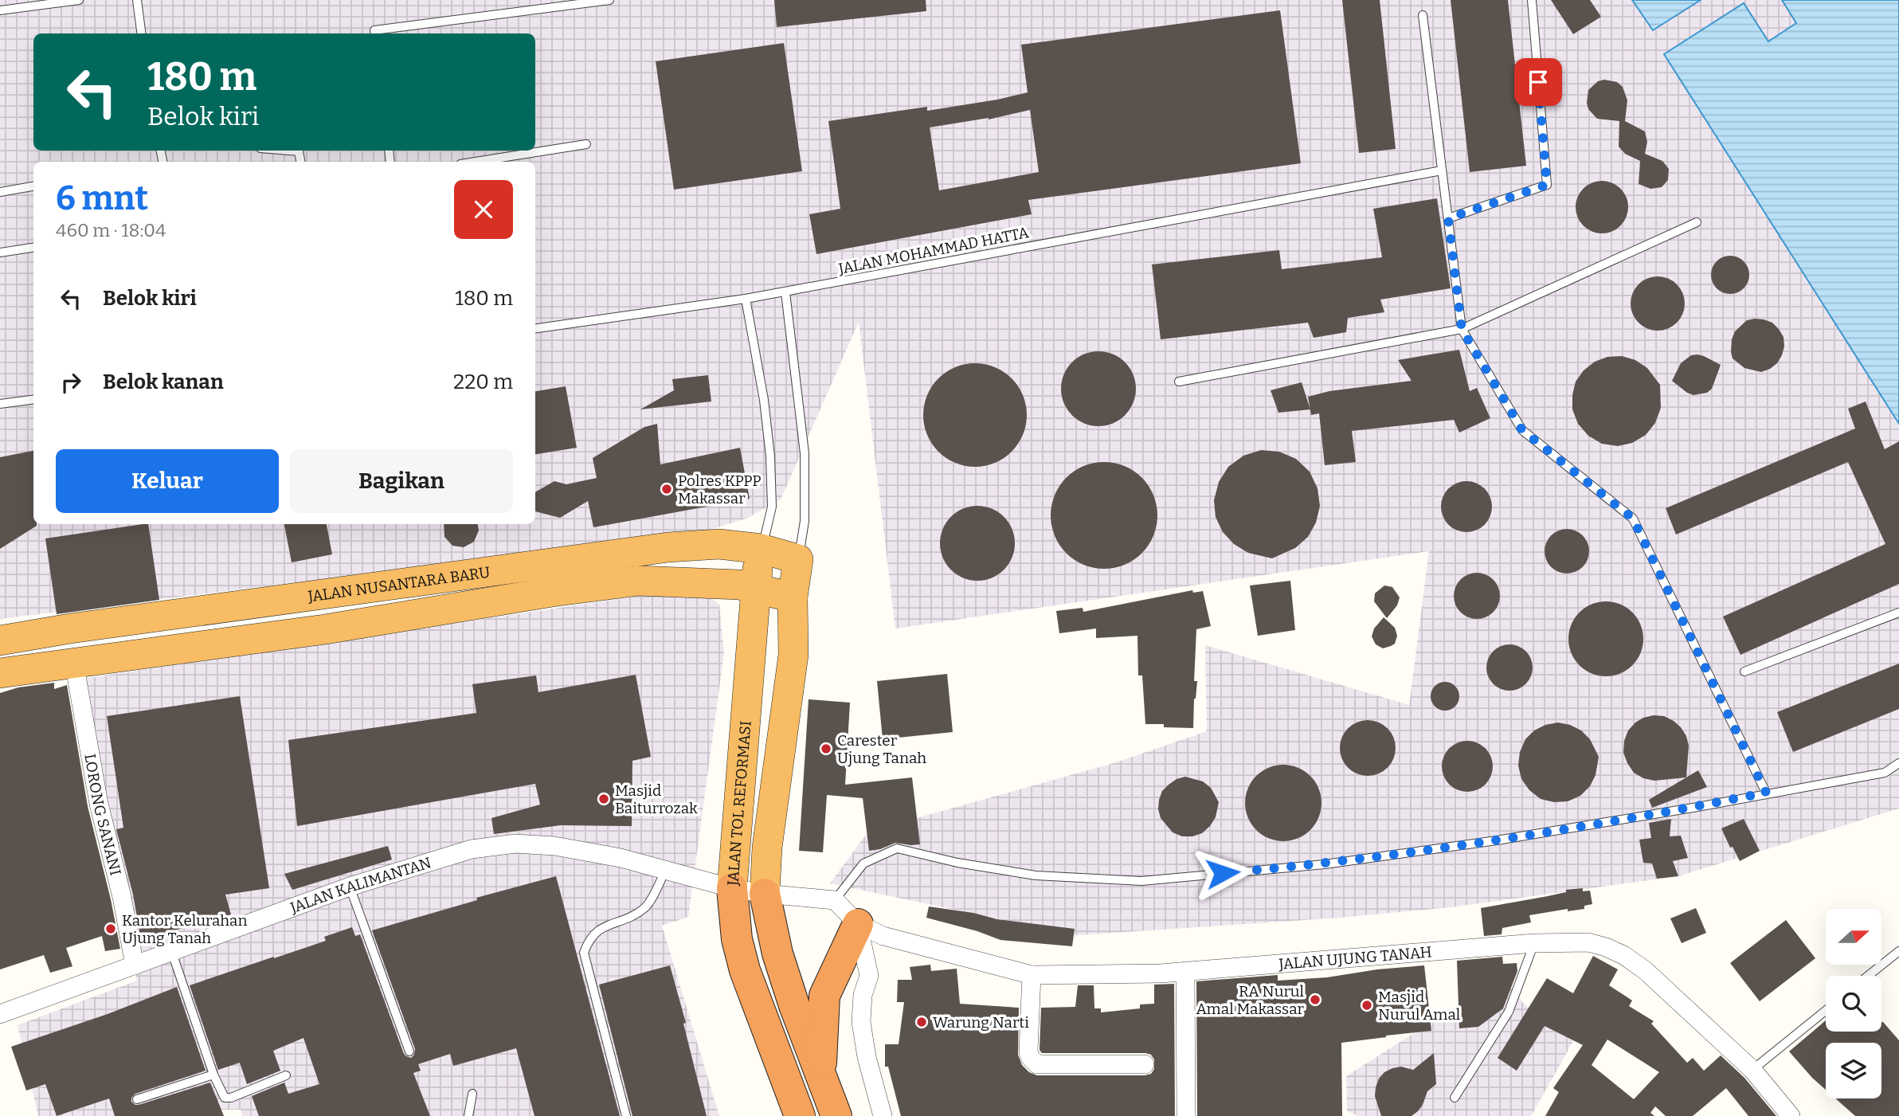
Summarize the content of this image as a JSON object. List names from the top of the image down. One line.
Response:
{"streets":{"highway":["JALAN NUSANTARA BARU","JALAN TOL REFORMASI"],"street":["LORONG SANANI","JALAN KALIMANTAN","JALAN UJUNG TANAH"],"lane":["JALAN MOHAMMAD HATTA"]},"crossings":[["JALAN NUSANTARA BARU","JALAN TOL REFORMASI"],["JALAN NUSANTARA BARU","LORONG SANANI"],["JALAN TOL REFORMASI","JALAN KALIMANTAN"],["LORONG SANANI","JALAN KALIMANTAN"]],"places":["Polres KPPP Makassar","Carester Ujung Tanah","Masjid Baiturrozak","Kantor Kelurahan Ujung Tanah","RA Nurul Amal Makassar","Masjid Nurul Amal","Warung Narti"],"north":"right","page":{"turn":["180 m","Belok kiri"],"heading":["6 mnt","460 m · 18:04"],"list":[{"name":"Belok kiri","value":"180 m"},{"name":"Belok kanan","value":"220 m"}],"buttons":["Keluar","Bagikan"]}}
